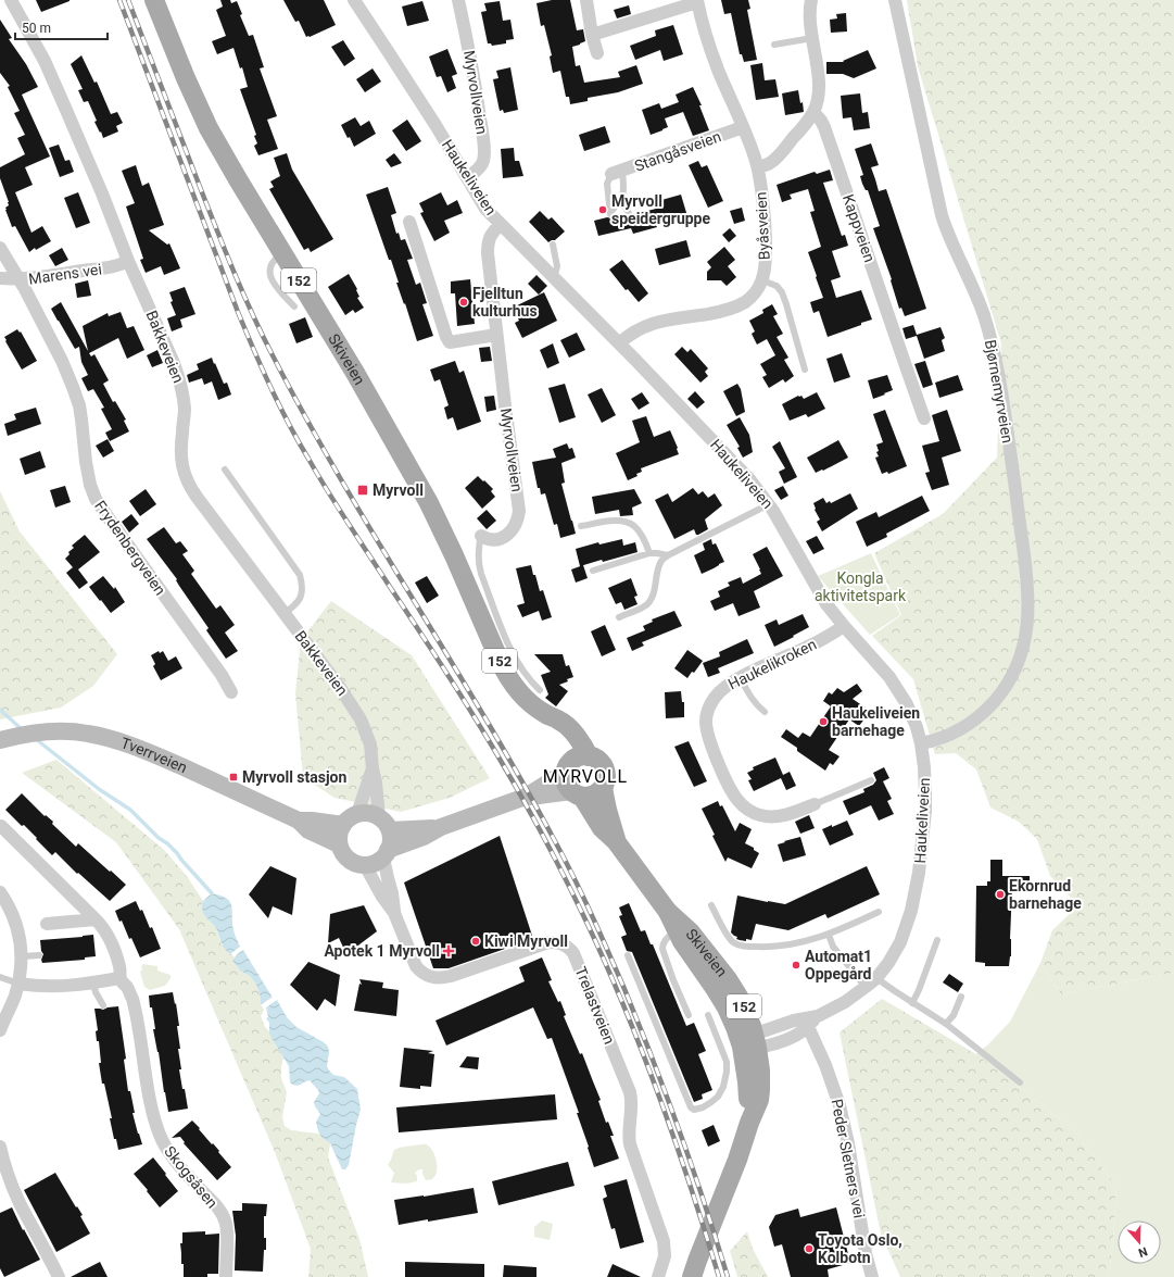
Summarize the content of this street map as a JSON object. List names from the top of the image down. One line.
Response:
{"streets":{"main road":["152","Skiveien","Tverrveien"],"street":["Myrvollveien","Stangåsveien","Haukeliveien","Byåsveien","Kappveien","Marens vei","Bakkeveien","Bjørnemyrveien","Frydenbergveien","Haukelikroken","Trelastveien","Peder Sletners vei","Skogsåsen"]},"crossings":[["Myrvollveien","Haukeliveien"],["Haukeliveien","Byåsveien"],["Haukeliveien","Skiveien"],["Haukeliveien","Bjørnemyrveien"],["Haukeliveien","Haukelikroken"],["Haukeliveien","Peder Sletners vei"],["Marens vei","Bakkeveien"],["Marens vei","Frydenbergveien"],["152","Skiveien"],["Bakkeveien","Tverrveien"],["Bakkeveien","Trelastveien"],["Tverrveien","Trelastveien"]],"districts":["MYRVOLL"],"parks":["Kongla aktivitetspark"],"places":{"other":["Myrvoll speidergruppe","Fjelltun kulturhus","Haukeliveien barnehage","Ekornrud barnehage","Kiwi Myrvoll","Automat1 Oppegård","Toyota Oslo, Kolbotn"],"transit":["Myrvoll","Myrvoll stasjon"],"health":["Apotek 1 Myrvoll"]},"scale_bar":"50 m","north":"bottom"}
